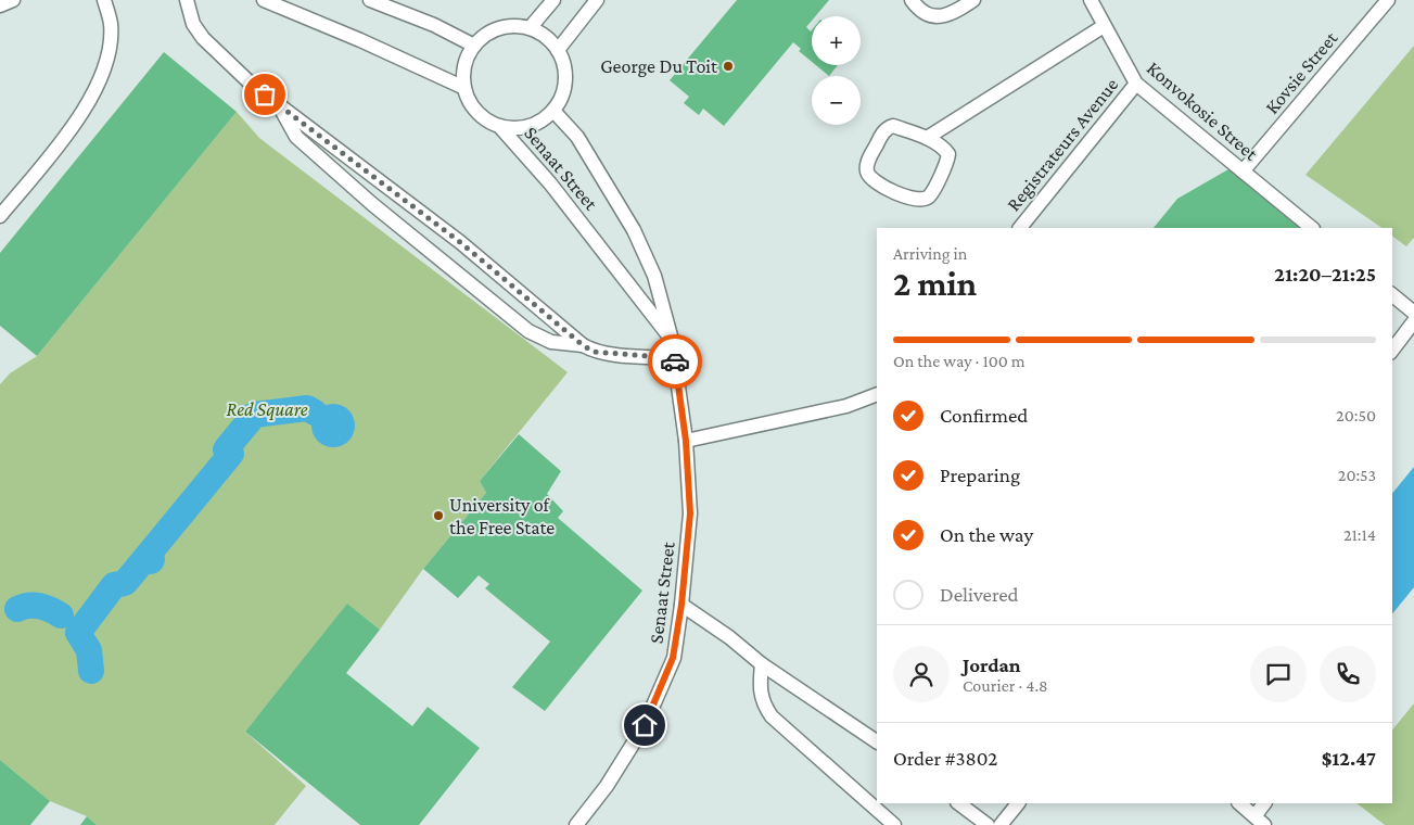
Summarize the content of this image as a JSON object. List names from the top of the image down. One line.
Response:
{"streets":{"lane":["Kovsie Street","Konvokosie Street","Registrateurs Avenue","Senaat Street"]},"crossings":[["Kovsie Street","Konvokosie Street"],["Konvokosie Street","Registrateurs Avenue"]],"parks":["Red Square"],"places":["George Du Toit","University of the Free State"],"page":{"map_buttons":["+","−"],"heading":["2 min","Arriving in","21:20–21:25"],"panel":["Jordan","Courier · 4.8","Order #3802","$12.47"],"bar":"On the way · 100 m","list":[["Confirmed","20:50"],["Preparing","20:53"],["On the way","21:14"],"Delivered"]}}
